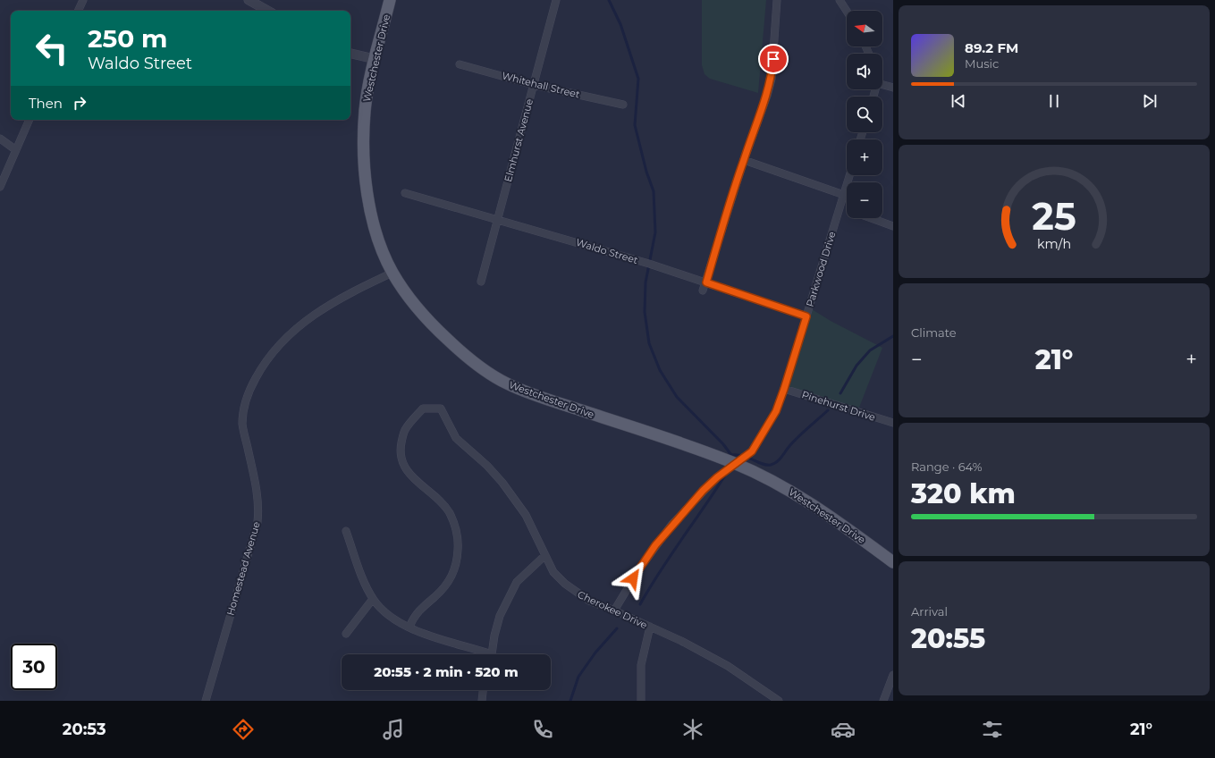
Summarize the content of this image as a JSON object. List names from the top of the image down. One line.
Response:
{"streets":{"main road":["Westchester Drive"],"street":["Whitehall Street","Elmhurst Avenue","Waldo Street","Parkwood Drive","Pinehurst Drive","Homestead Avenue","Cherokee Drive"]},"crossings":[["Westchester Drive","Parkwood Drive"],["Westchester Drive","Homestead Avenue"],["Whitehall Street","Elmhurst Avenue"],["Elmhurst Avenue","Waldo Street"],["Waldo Street","Parkwood Drive"],["Parkwood Drive","Pinehurst Drive"],["Parkwood Drive","Cherokee Drive"]],"north":"left","page":{"map_buttons":["+","−"],"turn":["250 m","Waldo Street"],"song":["89.2 FM","Music"],"then":"Then","tile":["Climate",["Range · 64%","320 km"],["Arrival","20:55"]],"heat":["−","21°","+"],"limit":"30","trip":"20:55 · 2 min · 520 m","tabs":["20:53","21°"],"gauge":["25","km/h"]}}
